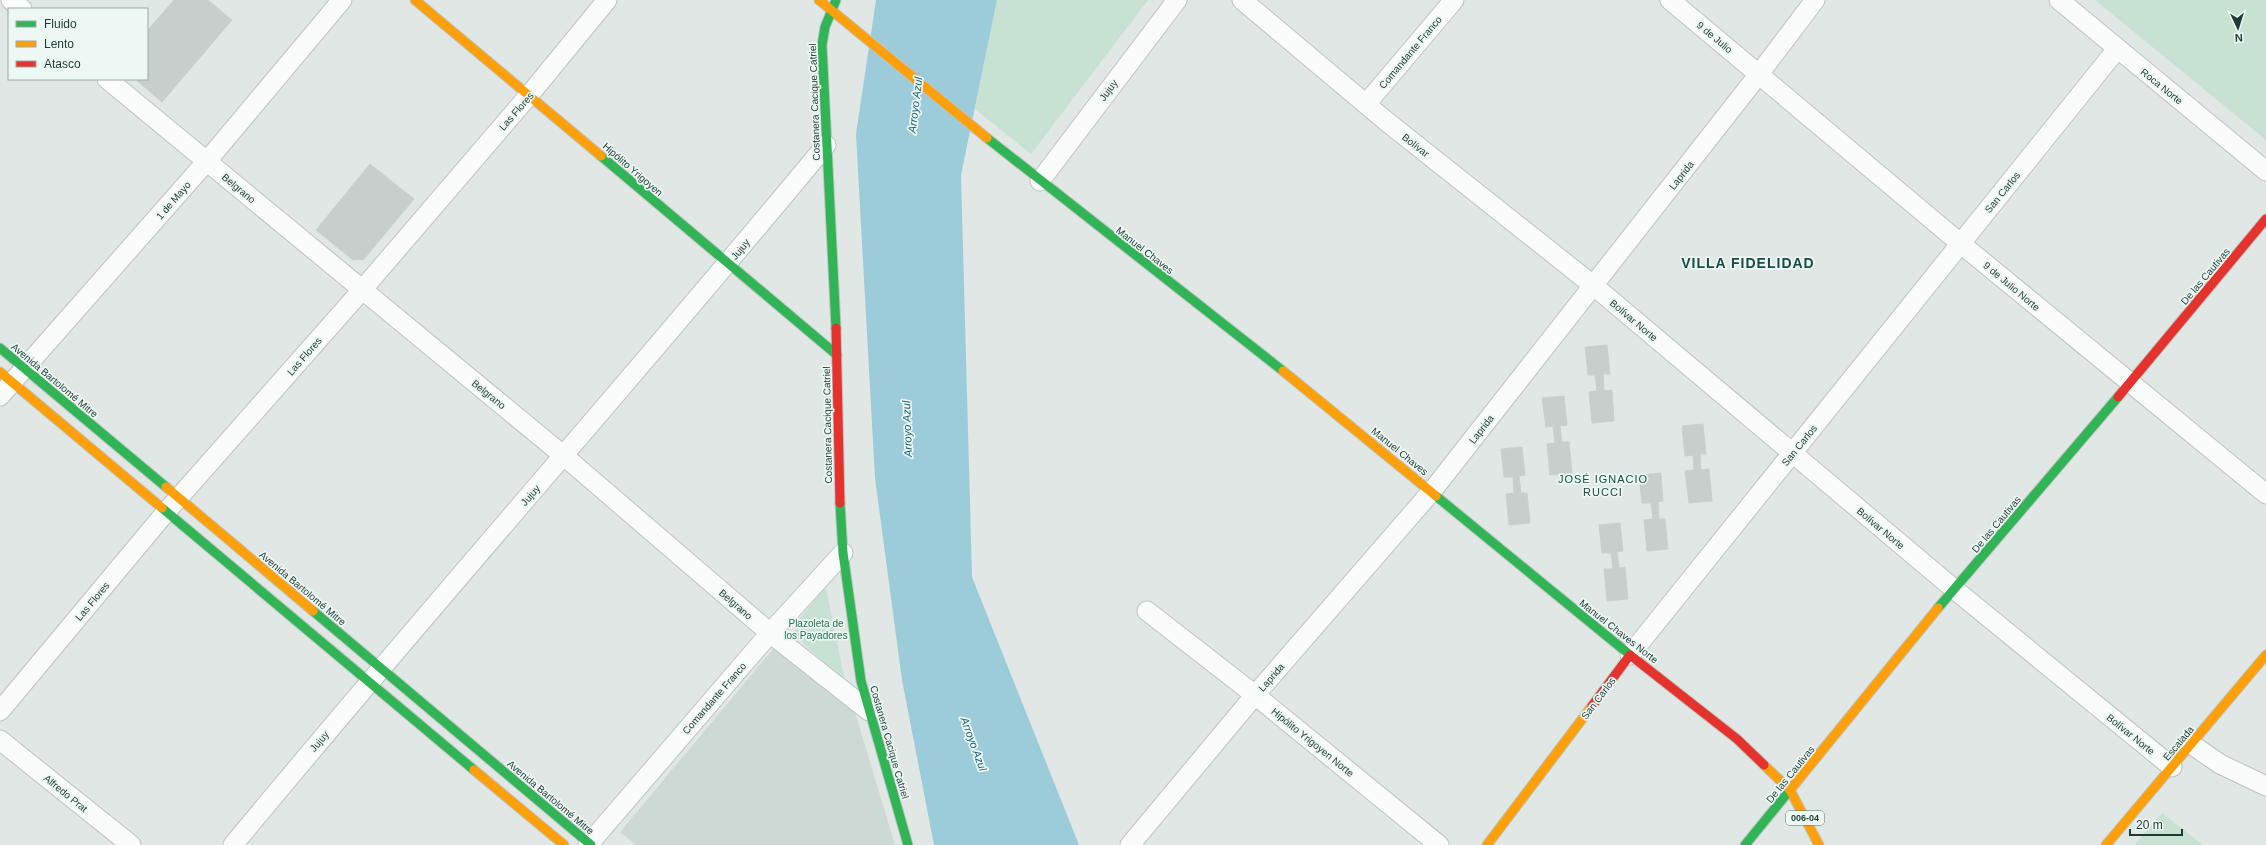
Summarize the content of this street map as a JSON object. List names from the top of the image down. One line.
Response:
{"streets":{"main road":["Costanera Cacique Catriel","Hipólito Yrigoyen","San Carlos","Manuel Chaves","De las Cautivas","Avenida Bartolomé Mitre","Manuel Chaves Norte","Escalada","006-04"],"street":["9 de Julio","Comandante Franco","Roca Norte","Jujuy","Las Flores","Bolívar","Laprida","Belgrano","1 de Mayo","9 de Julio Norte","Bolívar Norte","Hipólito Yrigoyen Norte","Alfredo Prat"]},"crossings":[["9 de Julio","Laprida"],["9 de Julio","9 de Julio Norte"],["Comandante Franco","Costanera Cacique Catriel"],["Comandante Franco","Bolívar"],["Comandante Franco","Belgrano"],["Comandante Franco","Avenida Bartolomé Mitre"],["Roca Norte","San Carlos"],["Jujuy","Costanera Cacique Catriel"],["Jujuy","Hipólito Yrigoyen"],["Jujuy","Belgrano"],["Jujuy","Manuel Chaves"],["Jujuy","Avenida Bartolomé Mitre"],["Costanera Cacique Catriel","Hipólito Yrigoyen"],["Costanera Cacique Catriel","Belgrano"],["Costanera Cacique Catriel","Manuel Chaves"],["Las Flores","Hipólito Yrigoyen"],["Las Flores","Belgrano"],["Las Flores","Avenida Bartolomé Mitre"],["Bolívar","Laprida"],["Bolívar","Bolívar Norte"],["Laprida","Manuel Chaves"],["Laprida","9 de Julio Norte"],["Laprida","Bolívar Norte"],["Laprida","Manuel Chaves Norte"],["Laprida","Hipólito Yrigoyen Norte"],["Belgrano","1 de Mayo"],["San Carlos","9 de Julio Norte"],["San Carlos","Bolívar Norte"],["San Carlos","Manuel Chaves Norte"],["1 de Mayo","Avenida Bartolomé Mitre"],["Manuel Chaves","Manuel Chaves Norte"],["De las Cautivas","9 de Julio Norte"],["De las Cautivas","Bolívar Norte"],["De las Cautivas","Manuel Chaves Norte"],["De las Cautivas","006-04"],["Bolívar Norte","Escalada"],["Manuel Chaves Norte","006-04"]],"districts":["VILLA FIDELIDAD","JOSÉ IGNACIO RUCCI"],"water":["Arroyo Azul"],"parks":["Plazoleta de los Payadores"],"legend":["Fluido","Lento","Atasco"],"scale_bar":"20 m","north":"bottom"}
